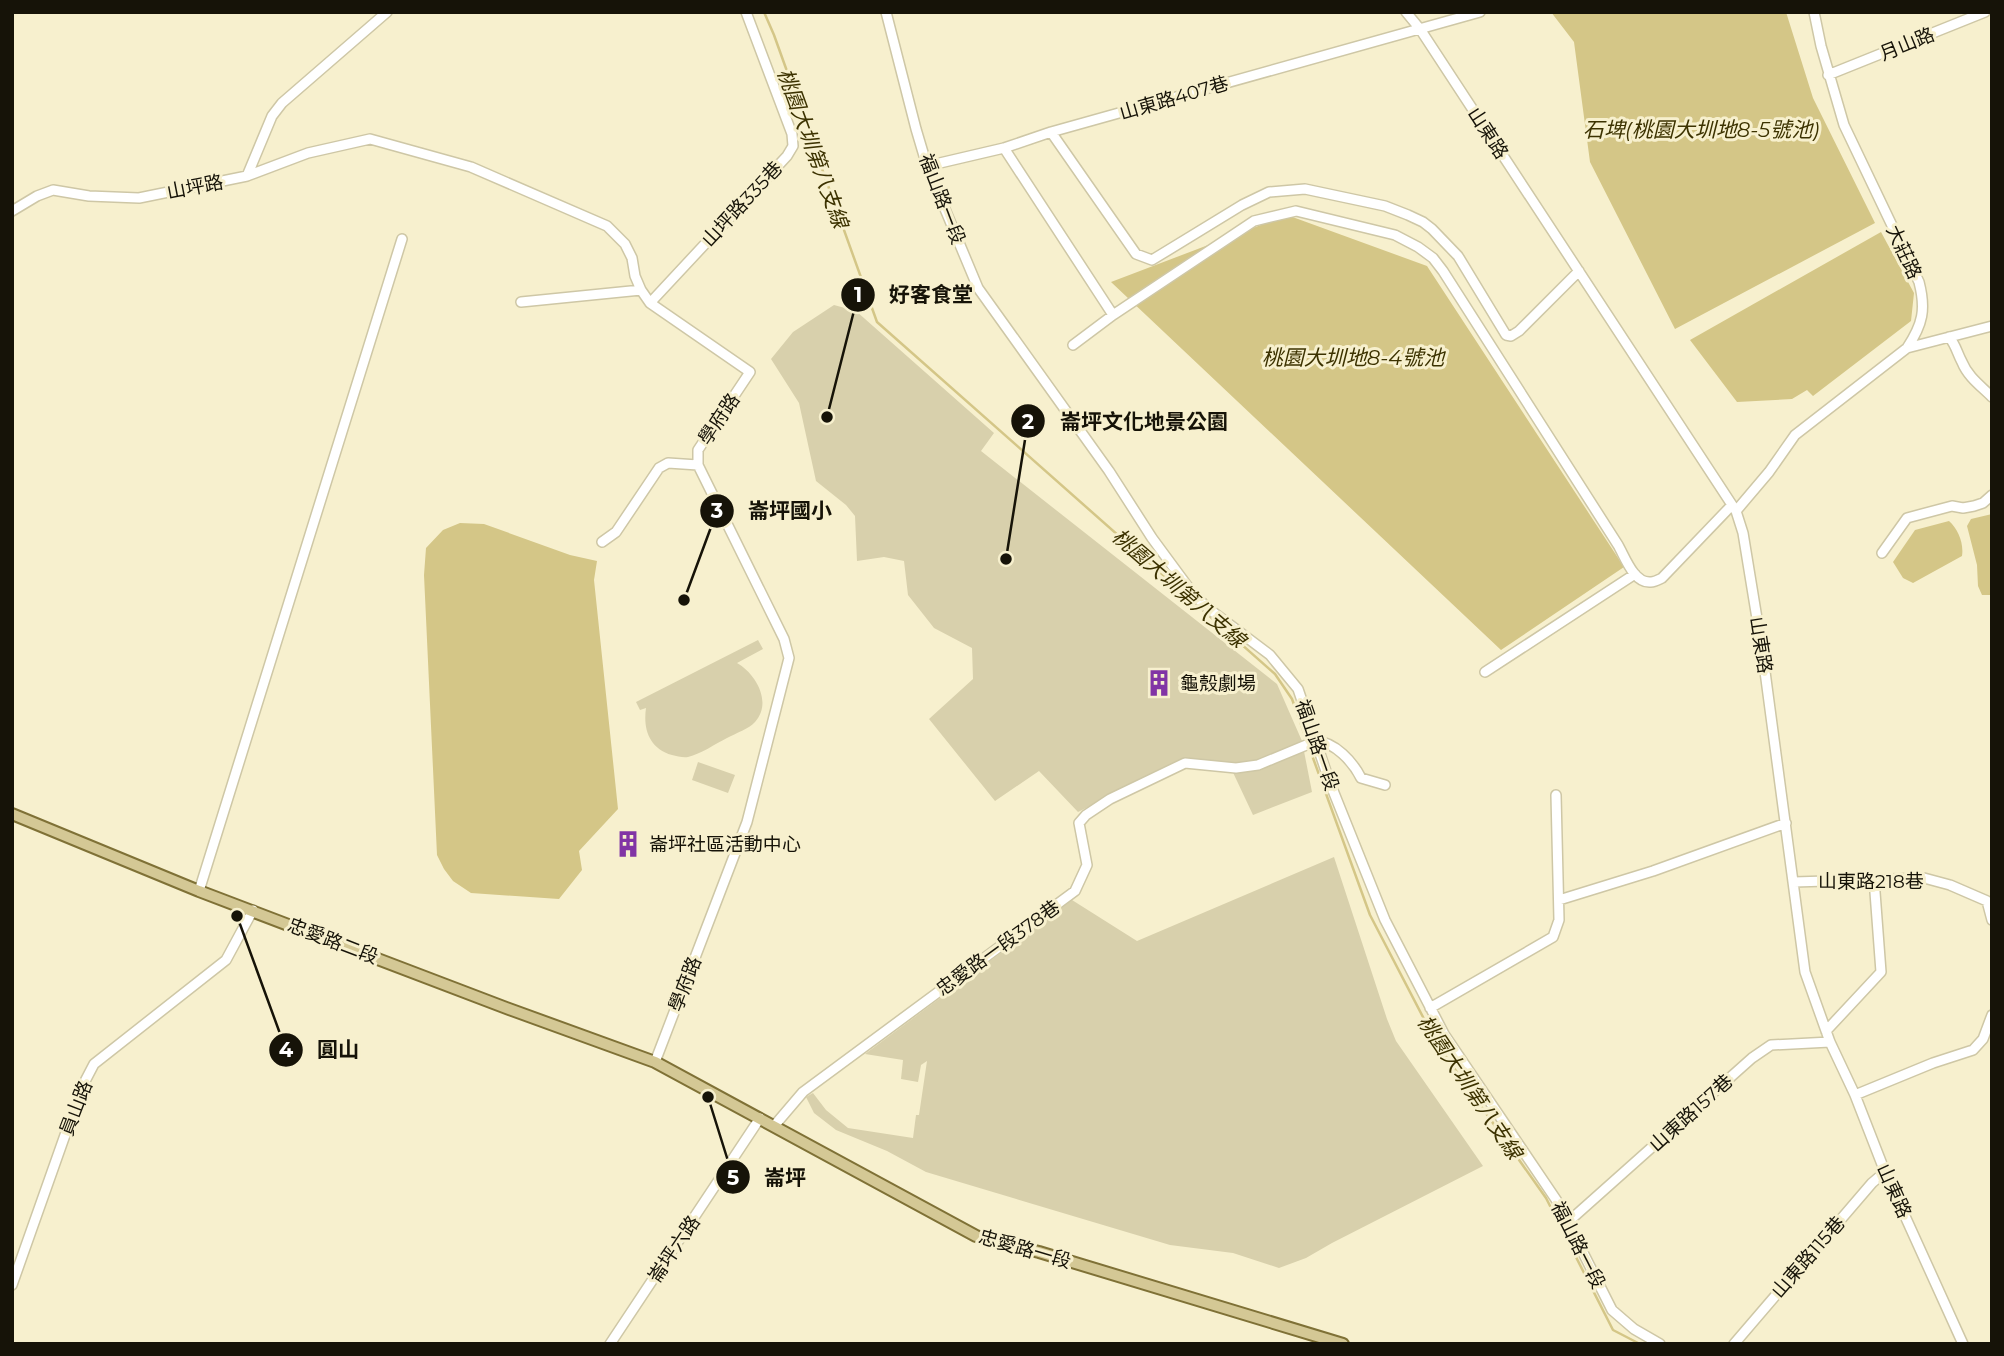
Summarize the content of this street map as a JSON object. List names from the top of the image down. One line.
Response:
{"streets":{"main road":["忠愛路二段","忠愛路一段"],"street":["月山路","山東路407巷","山東路","山坪路","福山路一段","山坪路335巷","大莊路","學府路","山東路218巷","忠愛路一段378巷","員山路","山東路157巷","崙坪六路","山東路115巷"]},"crossings":[["月山路","大莊路"],["山東路407巷","山東路"],["山東路407巷","福山路一段"],["山東路","大莊路"],["山東路","山東路218巷"],["山東路","山東路157巷"],["山東路","山東路115巷"],["山坪路","學府路"],["福山路一段","忠愛路一段378巷"],["福山路一段","山東路157巷"],["山坪路335巷","學府路"],["學府路","忠愛路二段"],["學府路","忠愛路一段"],["忠愛路二段","員山路"],["忠愛路二段","忠愛路一段"],["忠愛路一段378巷","忠愛路一段"],["崙坪六路","忠愛路一段"]],"water":["石埤(桃園大圳地8-5號池)","桃園大圳第八支線","桃園大圳地8-4號池"],"places":{"other":["好客食堂","崙坪文化地景公園","崙坪國小","圓山","崙坪"],"building":["龜殼劇場","崙坪社區活動中心"]}}
